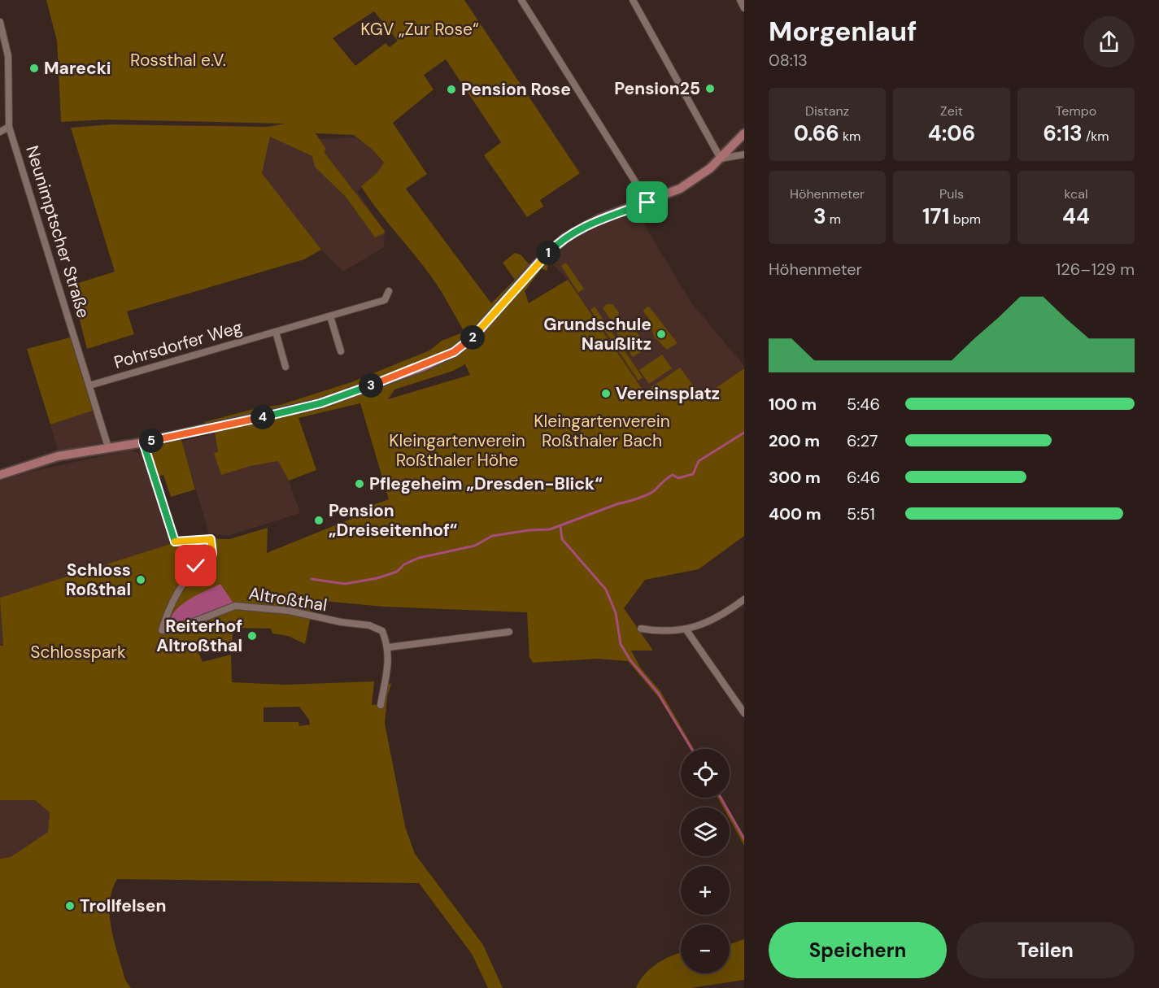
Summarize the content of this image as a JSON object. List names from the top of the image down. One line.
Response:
{"streets":{"street":["Neunimptscher Straße","Pohrsdorfer Weg","Altroßthal"]},"crossings":[["Neunimptscher Straße","Pohrsdorfer Weg"]],"parks":["KGV „Zur Rose“","Rossthal e.V.","Kleingartenverein Roßthaler Bach","Kleingartenverein Roßthaler Höhe","Schlosspark"],"places":["Marecki","Pension25","Pension Rose","Grundschule Naußlitz","Vereinsplatz","Pflegeheim „Dresden-Blick“","Pension „Dreiseitenhof“","Schloss Roßthal","Reiterhof Altroßthal","Trollfelsen"],"page":{"heading":["Morgenlauf","08:13"],"stats":[["Distanz","0.66 km"],["Zeit","4:06"],["Tempo","6:13 /km"],["Höhenmeter","3 m"],["Puls","171 bpm"],["kcal","44"]],"pins":["1","2","3","4","5"],"chart":["Höhenmeter","126–129 m"],"list":[{"name":"100 m","note":"5:46"},{"name":"200 m","note":"6:27"},{"name":"300 m","note":"6:46"},{"name":"400 m","note":"5:51"}],"map_buttons":["+","−"],"buttons":["Speichern","Teilen"]}}
